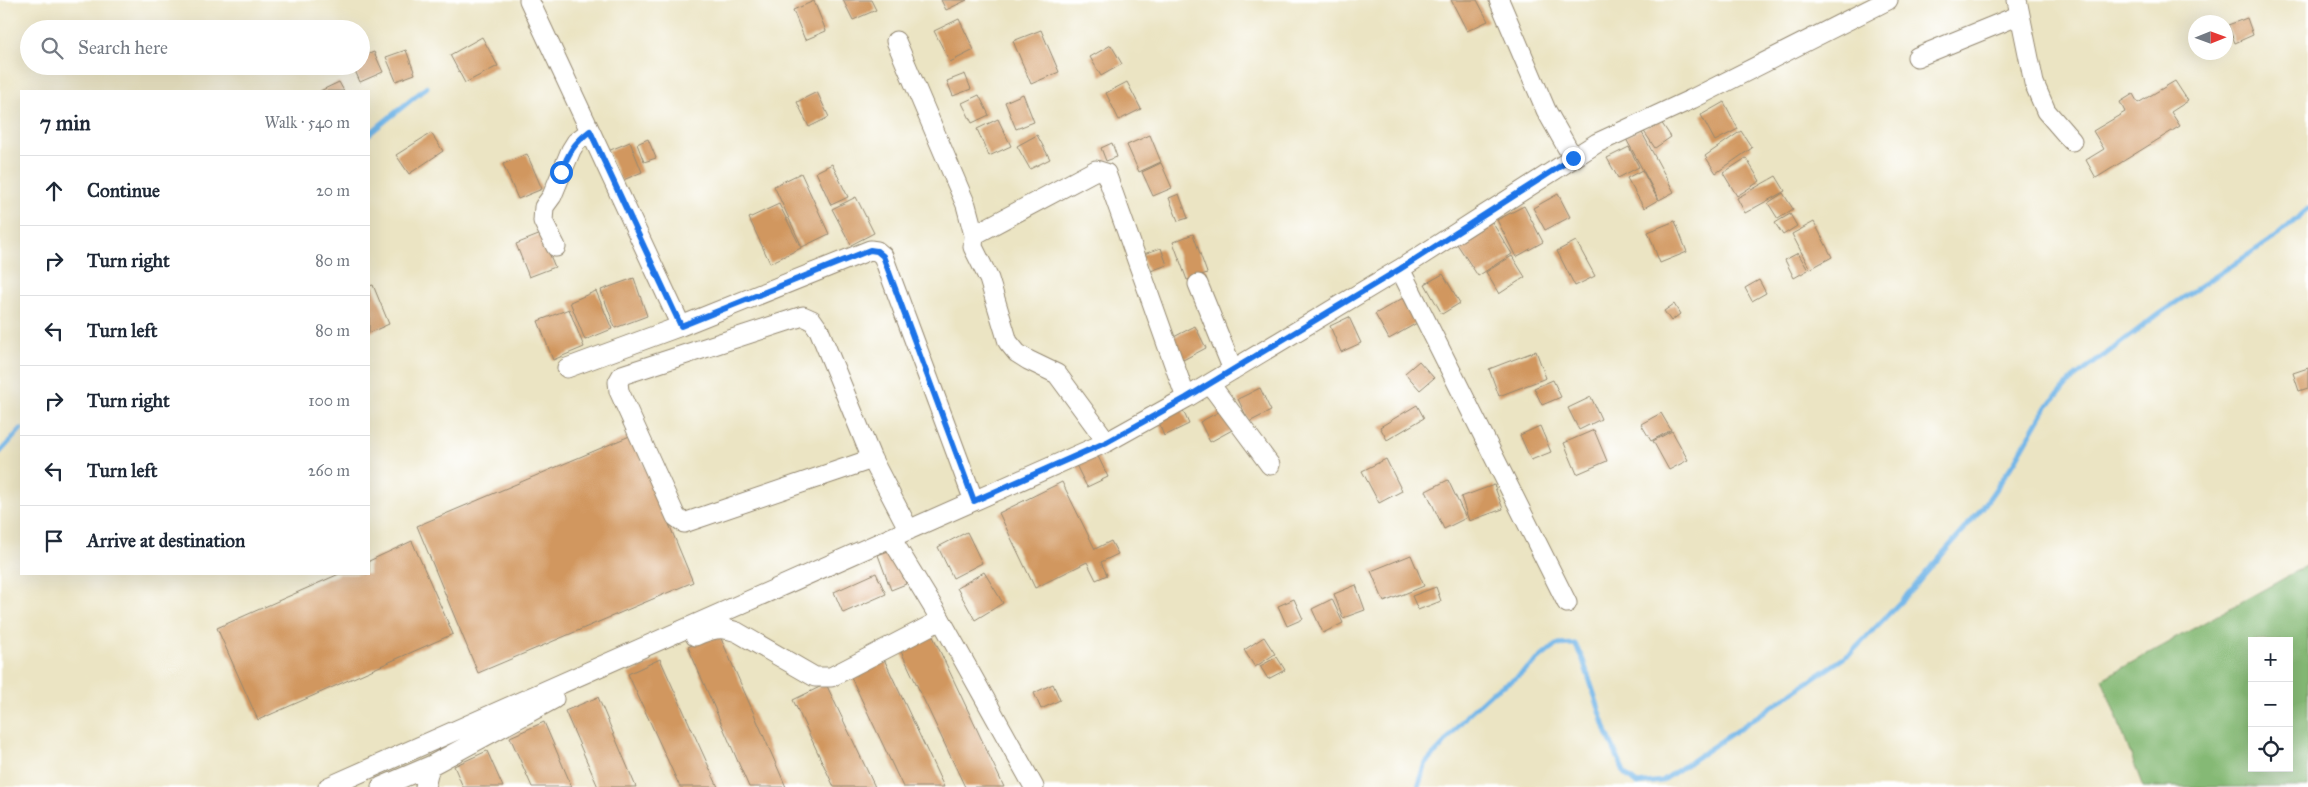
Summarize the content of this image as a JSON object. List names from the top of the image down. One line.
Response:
{"north":"right","page":{"search":"Search here","heading":["7 min","Walk · 540 m"],"list":[["Continue","20 m"],["Turn right","80 m"],["Turn left","80 m"],["Turn right","100 m"],["Turn left","260 m"],"Arrive at destination"],"map_buttons":["+","−"]}}
